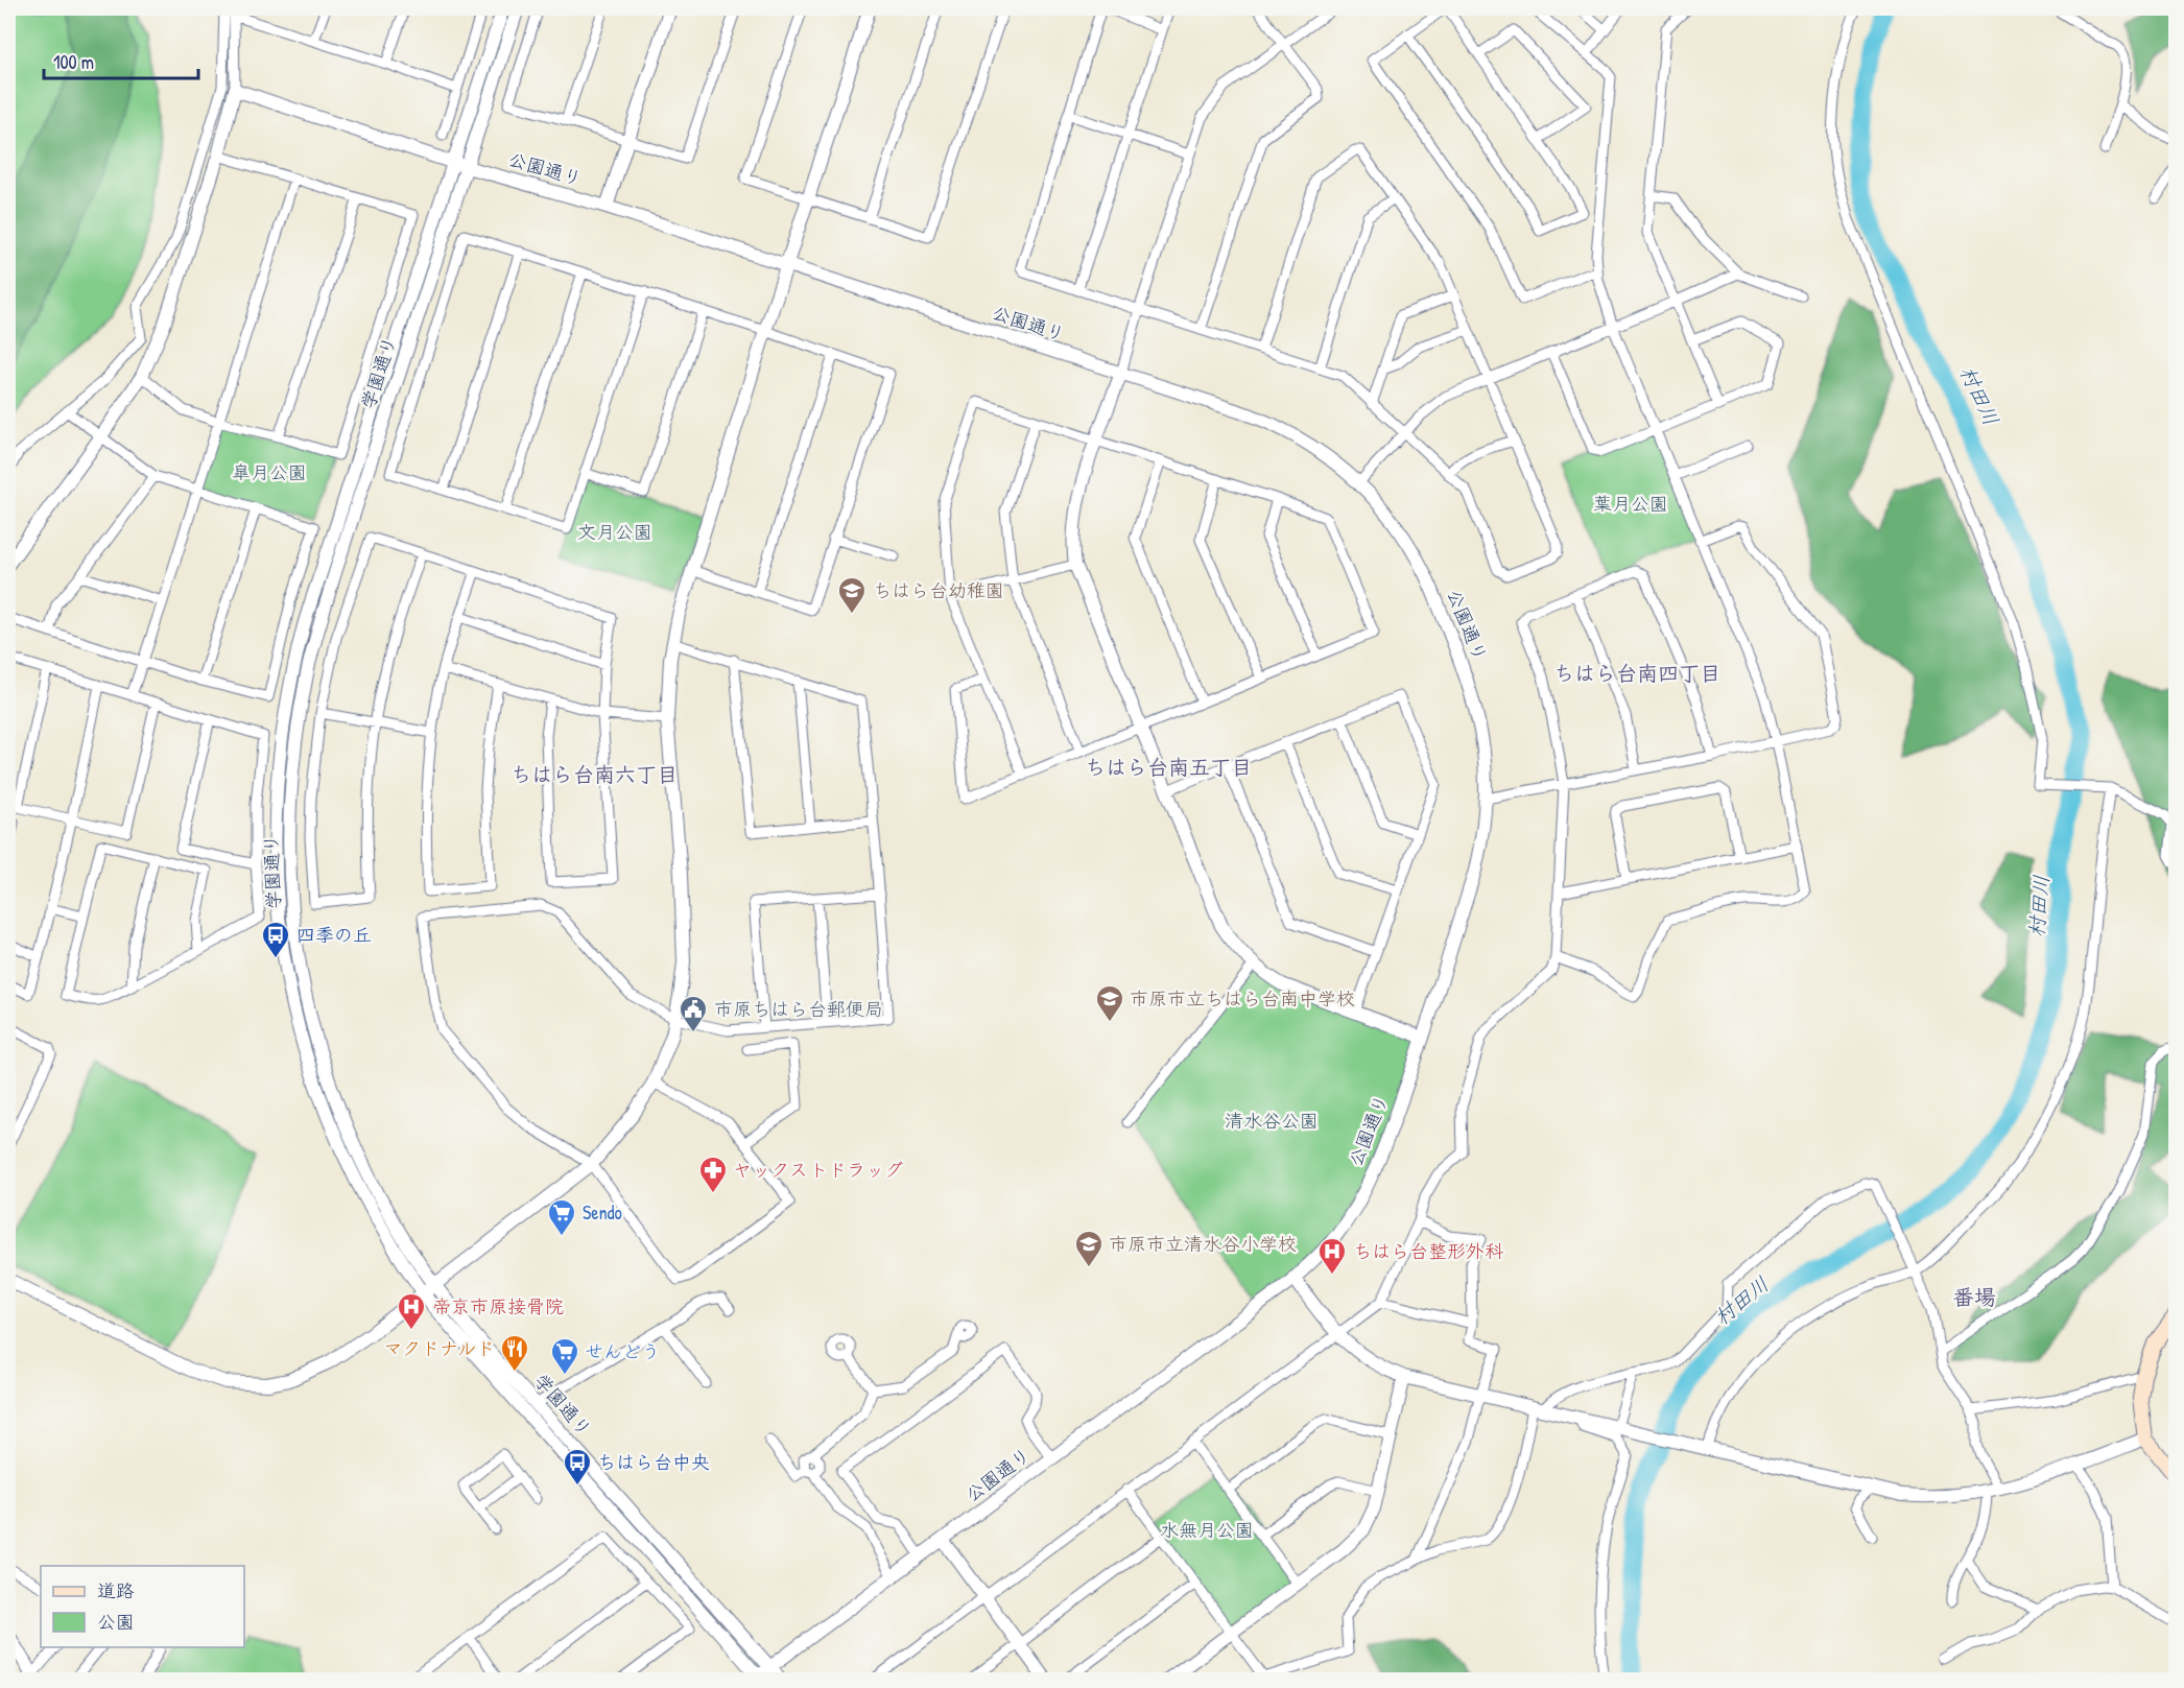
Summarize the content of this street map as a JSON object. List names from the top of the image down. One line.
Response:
{"streets":{"street":["公園通り","学園通り"]},"crossings":[["公園通り","学園通り"]],"districts":["ちはら台南四丁目","ちはら台南五丁目","ちはら台南六丁目","番場"],"water":["村田川"],"parks":["皐月公園","葉月公園","文月公園","清水谷公園","水無月公園"],"places":{"school or university":["ちはら台幼稚園","市原市立ちはら台南中学校","市原市立清水谷小学校"],"bus stop":["四季の丘","ちはら台中央"],"public building":["市原ちはら台郵便局"],"pharmacy":["ヤックストドラッグ"],"supermarket":["Sendo","せんどう"],"hospital":["ちはら台整形外科","帝京市原接骨院"],"restaurant":["マクドナルド"]},"legend":["道路","公園"],"scale_bar":"100 m"}
